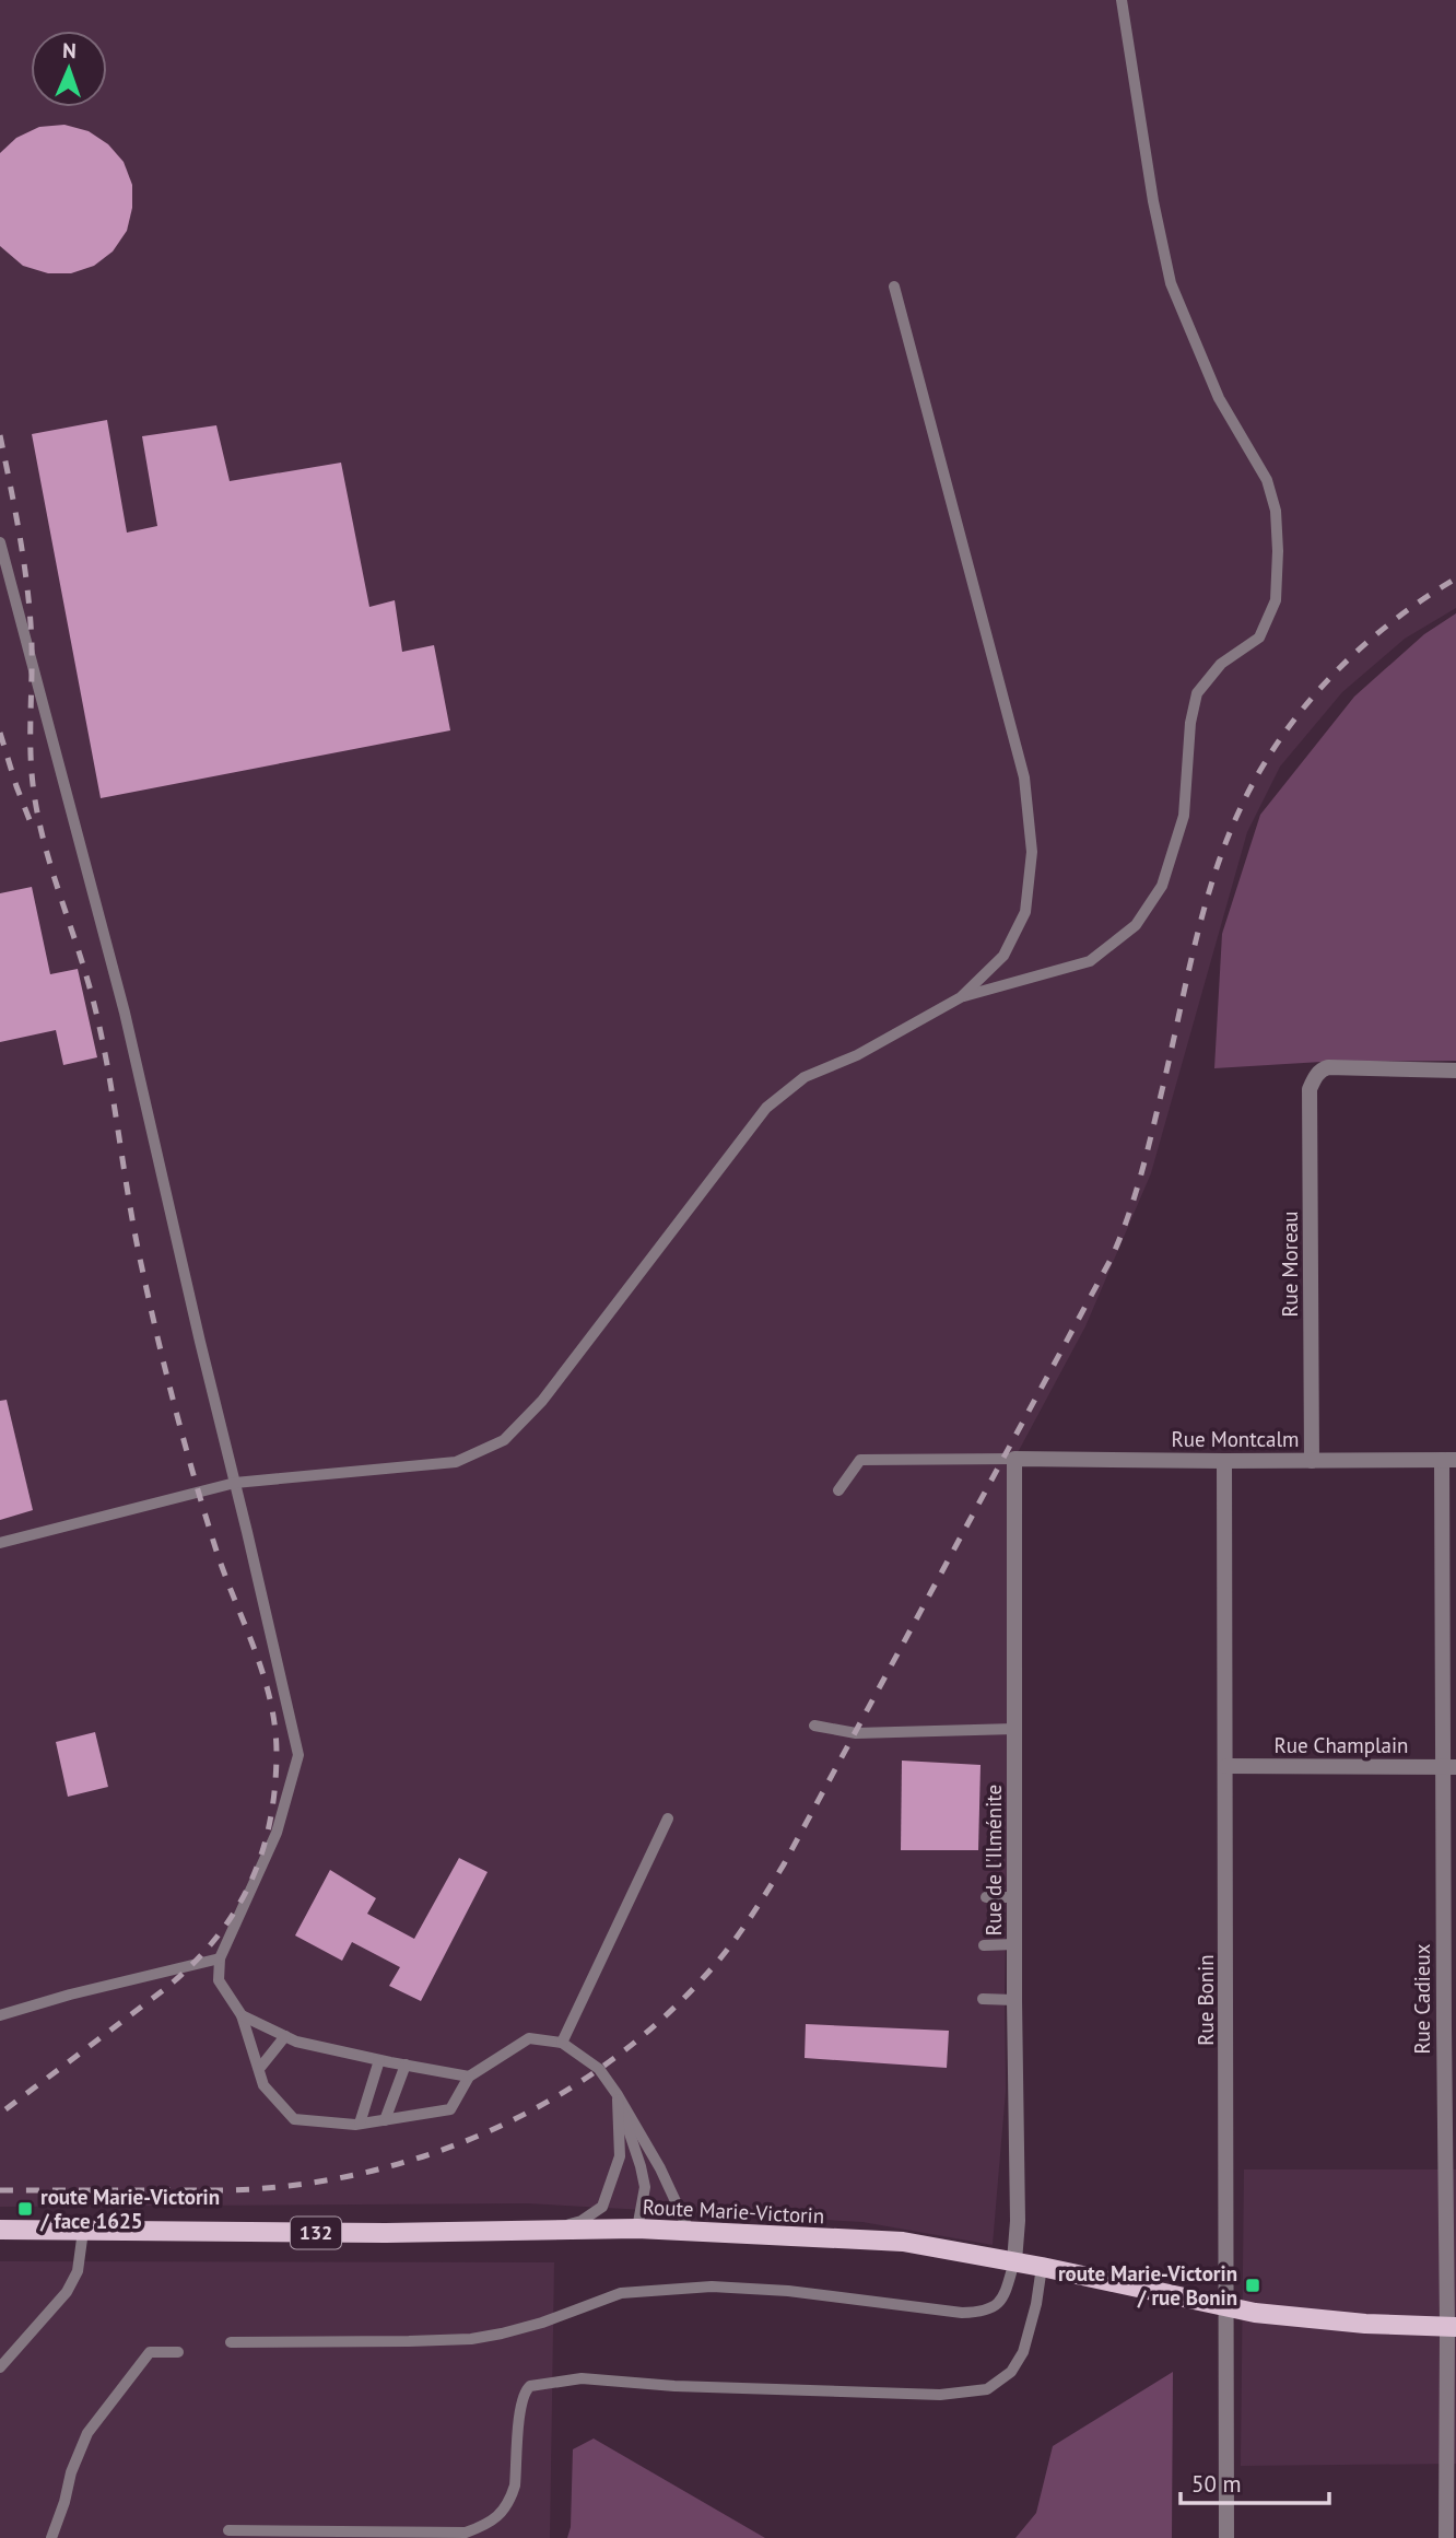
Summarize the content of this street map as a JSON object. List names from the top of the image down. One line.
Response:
{"streets":{"main road":["Route Marie-Victorin","132"],"street":["Rue Moreau","Rue Montcalm","Rue Champlain","Rue de l'Ilménite","Rue Cadieux","Rue Bonin"]},"crossings":[["Rue Moreau","Rue Montcalm"],["Rue Montcalm","Rue de l'Ilménite"],["Rue Montcalm","Rue Cadieux"],["Rue Montcalm","Rue Bonin"],["Rue Champlain","Rue Cadieux"],["Rue Champlain","Rue Bonin"],["Rue de l'Ilménite","Route Marie-Victorin"],["Rue Cadieux","Route Marie-Victorin"],["Rue Bonin","Route Marie-Victorin"]],"places":{"transit":["route Marie-Victorin / face 1625","route Marie-Victorin / rue Bonin"]},"scale_bar":"50 m","north":"top"}
